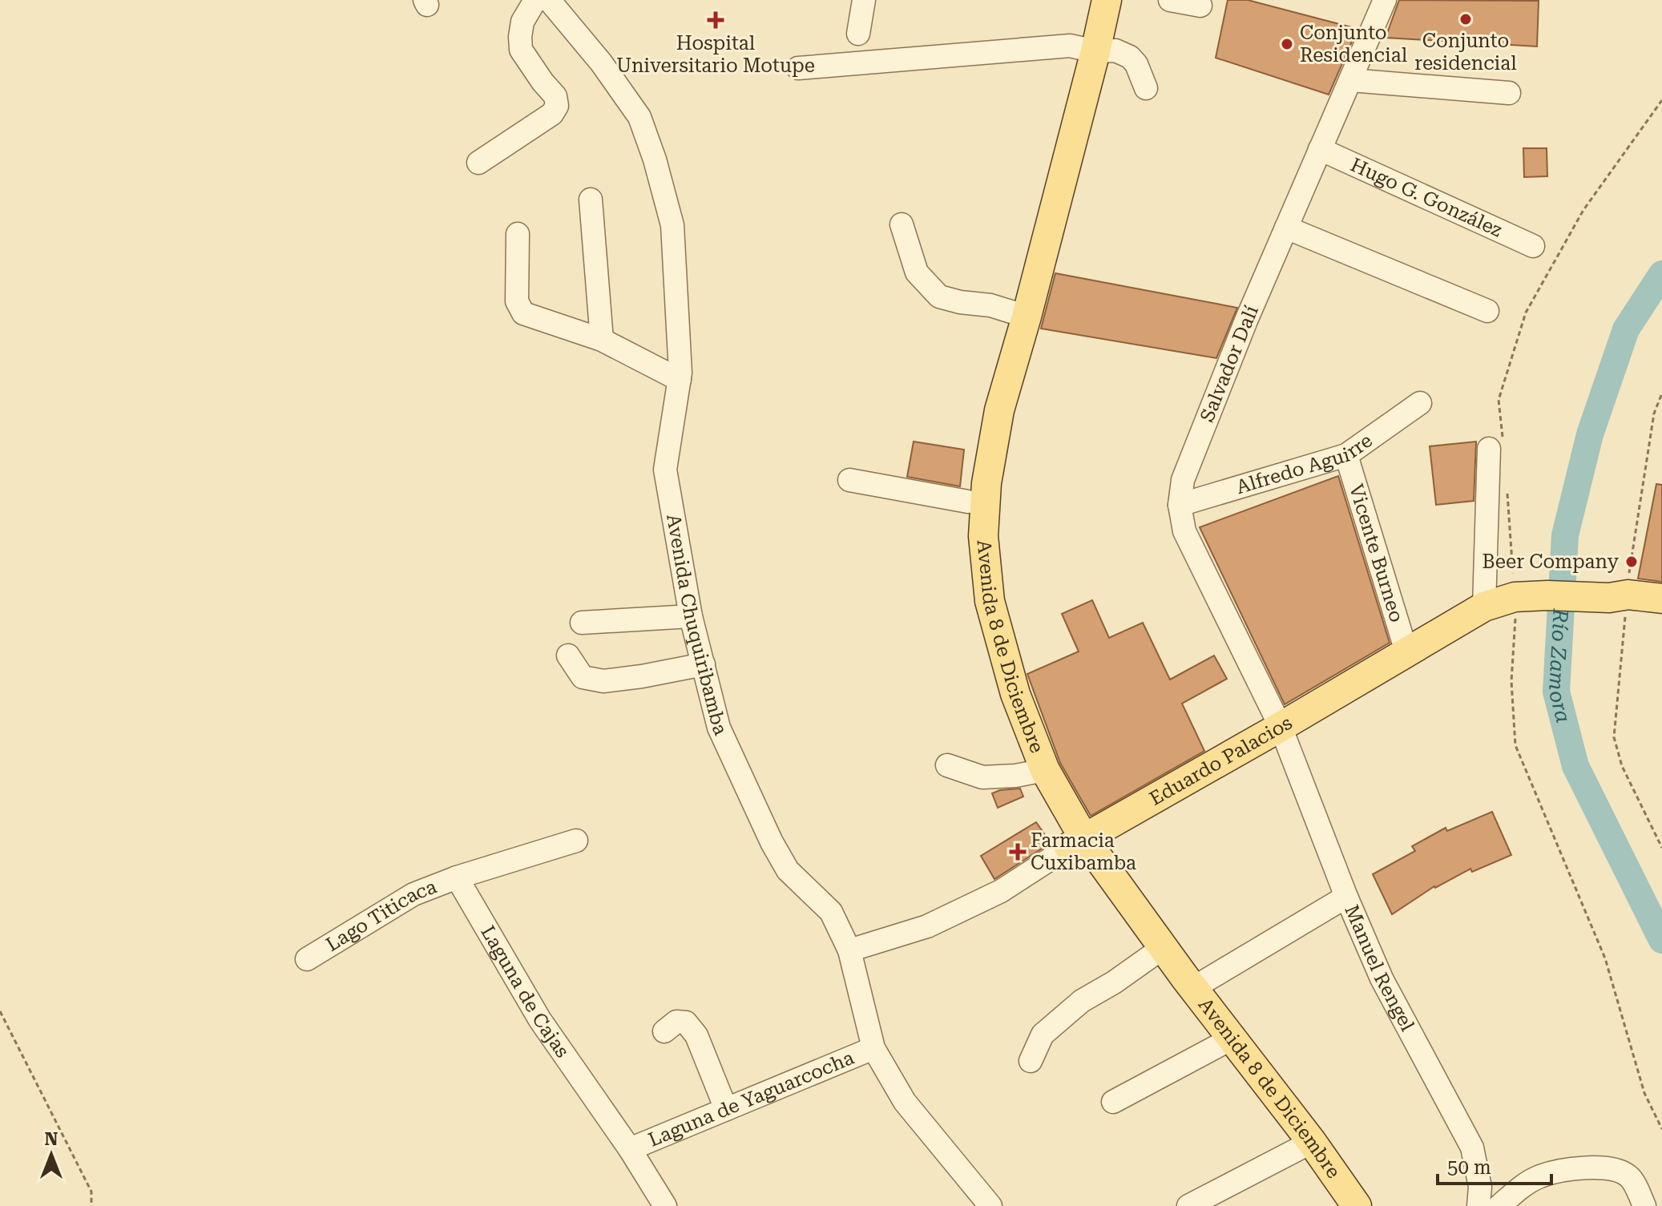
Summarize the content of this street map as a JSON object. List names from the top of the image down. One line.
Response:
{"streets":{"main road":["Avenida 8 de Diciembre","Eduardo Palacios"],"street":["Hugo G. González","Salvador Dalí","Alfredo Aguirre","Vicente Burneo","Avenida Chuquiribamba","Lago Titicaca","Manuel Rengel","Laguna de Cajas","Laguna de Yaguarcocha"]},"crossings":[["Hugo G. González","Salvador Dalí"],["Salvador Dalí","Alfredo Aguirre"],["Salvador Dalí","Eduardo Palacios"],["Salvador Dalí","Manuel Rengel"],["Alfredo Aguirre","Vicente Burneo"],["Vicente Burneo","Eduardo Palacios"],["Avenida Chuquiribamba","Eduardo Palacios"],["Avenida Chuquiribamba","Laguna de Yaguarcocha"],["Avenida 8 de Diciembre","Eduardo Palacios"],["Eduardo Palacios","Manuel Rengel"],["Lago Titicaca","Laguna de Cajas"],["Laguna de Cajas","Laguna de Yaguarcocha"]],"water":["Río Zamora"],"places":{"other":["Conjunto residencial","Conjunto Residencial","Beer Company"],"health":["Hospital Universitario Motupe","Farmacia Cuxibamba"]},"scale_bar":"50 m","north":"top"}
